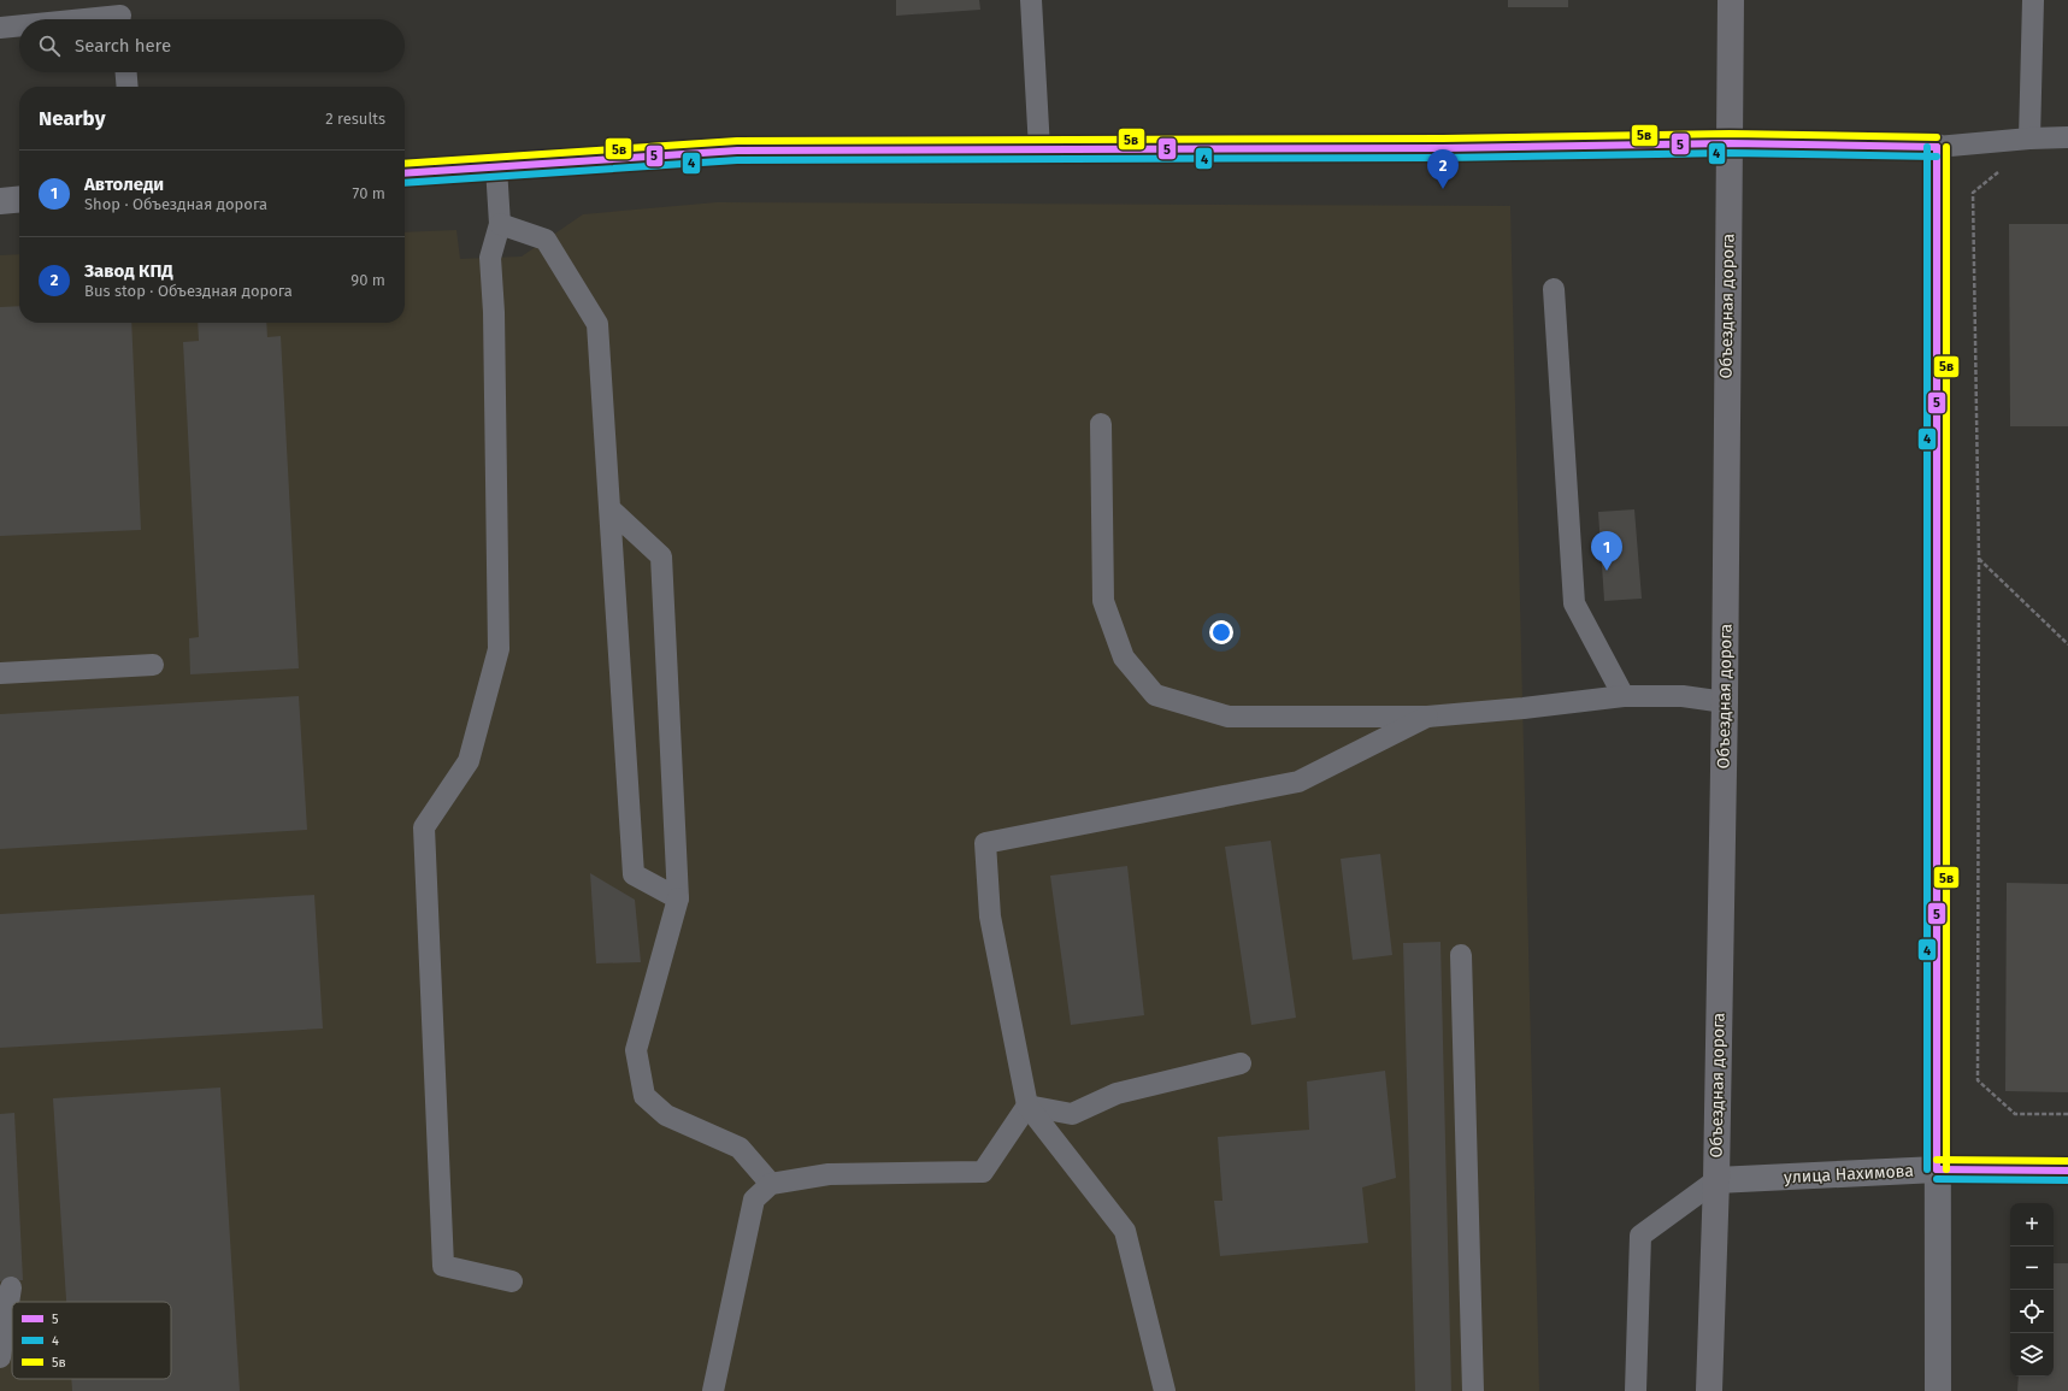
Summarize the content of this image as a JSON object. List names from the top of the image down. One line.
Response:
{"streets":{"main road":["Объездная дорога"],"street":["улица Нахимова"]},"crossings":[["Объездная дорога","улица Нахимова"]],"lines":["transit line 5в","transit line 5","transit line 4"],"legend":["5","4","5в"],"page":{"search":"Search here","heading":["Nearby","2 results"],"pins":["2","1"],"list":[{"mark":"1","name":"Автоледи","note":"Shop · Объездная дорога","value":"70 m"},{"mark":"2","name":"Завод КПД","note":"Bus stop · Объездная дорога","value":"90 m"}],"map_buttons":["+","−"]}}
